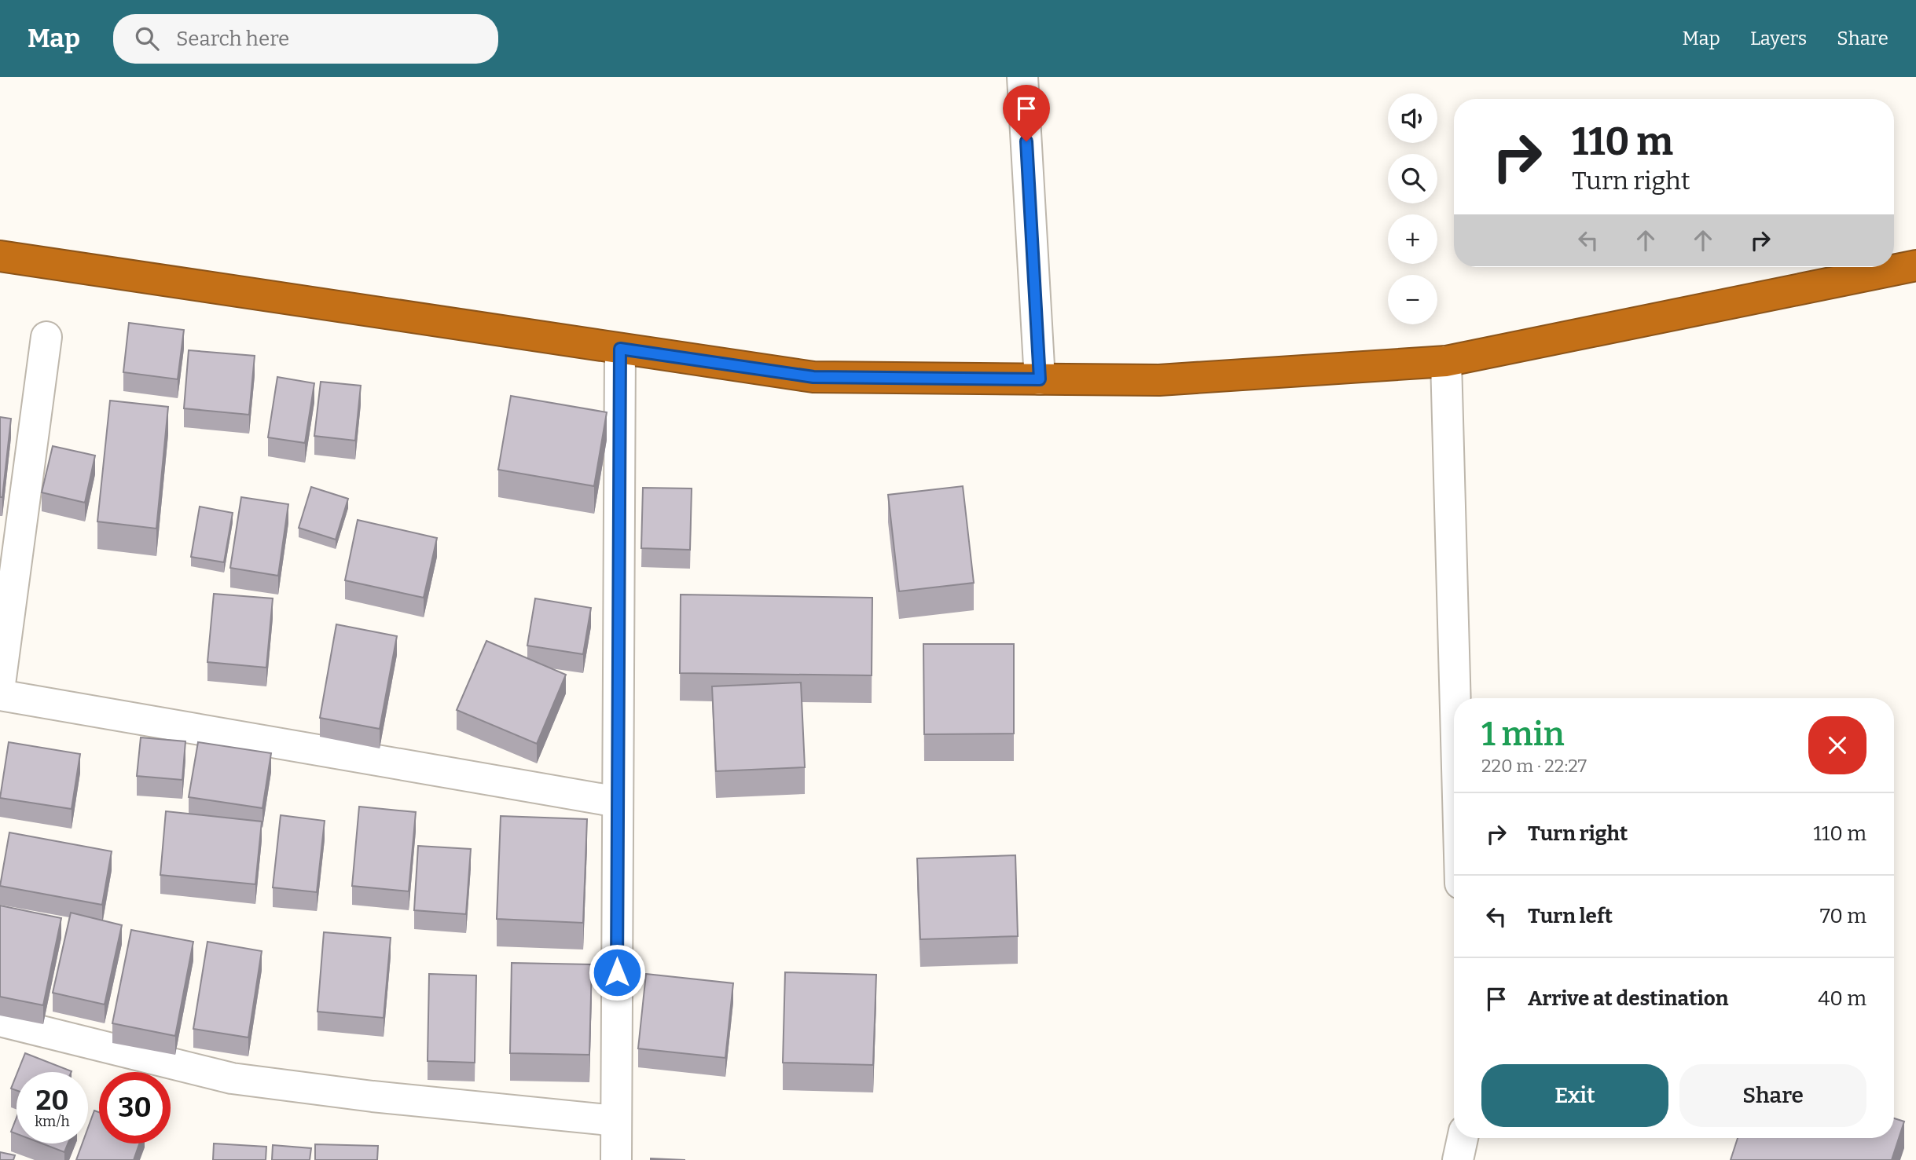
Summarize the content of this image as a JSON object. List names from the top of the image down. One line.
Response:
{"page":{"header":"Map","search":"Search here","nav":["Map","Layers","Share"],"map_buttons":["+","−"],"turn":["110 m","Turn right"],"heading":["1 min","220 m · 22:27"],"list":[{"name":"Turn right","value":"110 m"},{"name":"Turn left","value":"70 m"},{"name":"Arrive at destination","value":"40 m"}],"buttons":["Exit","Share"],"speed":"20 km/h","limit":"30"}}
